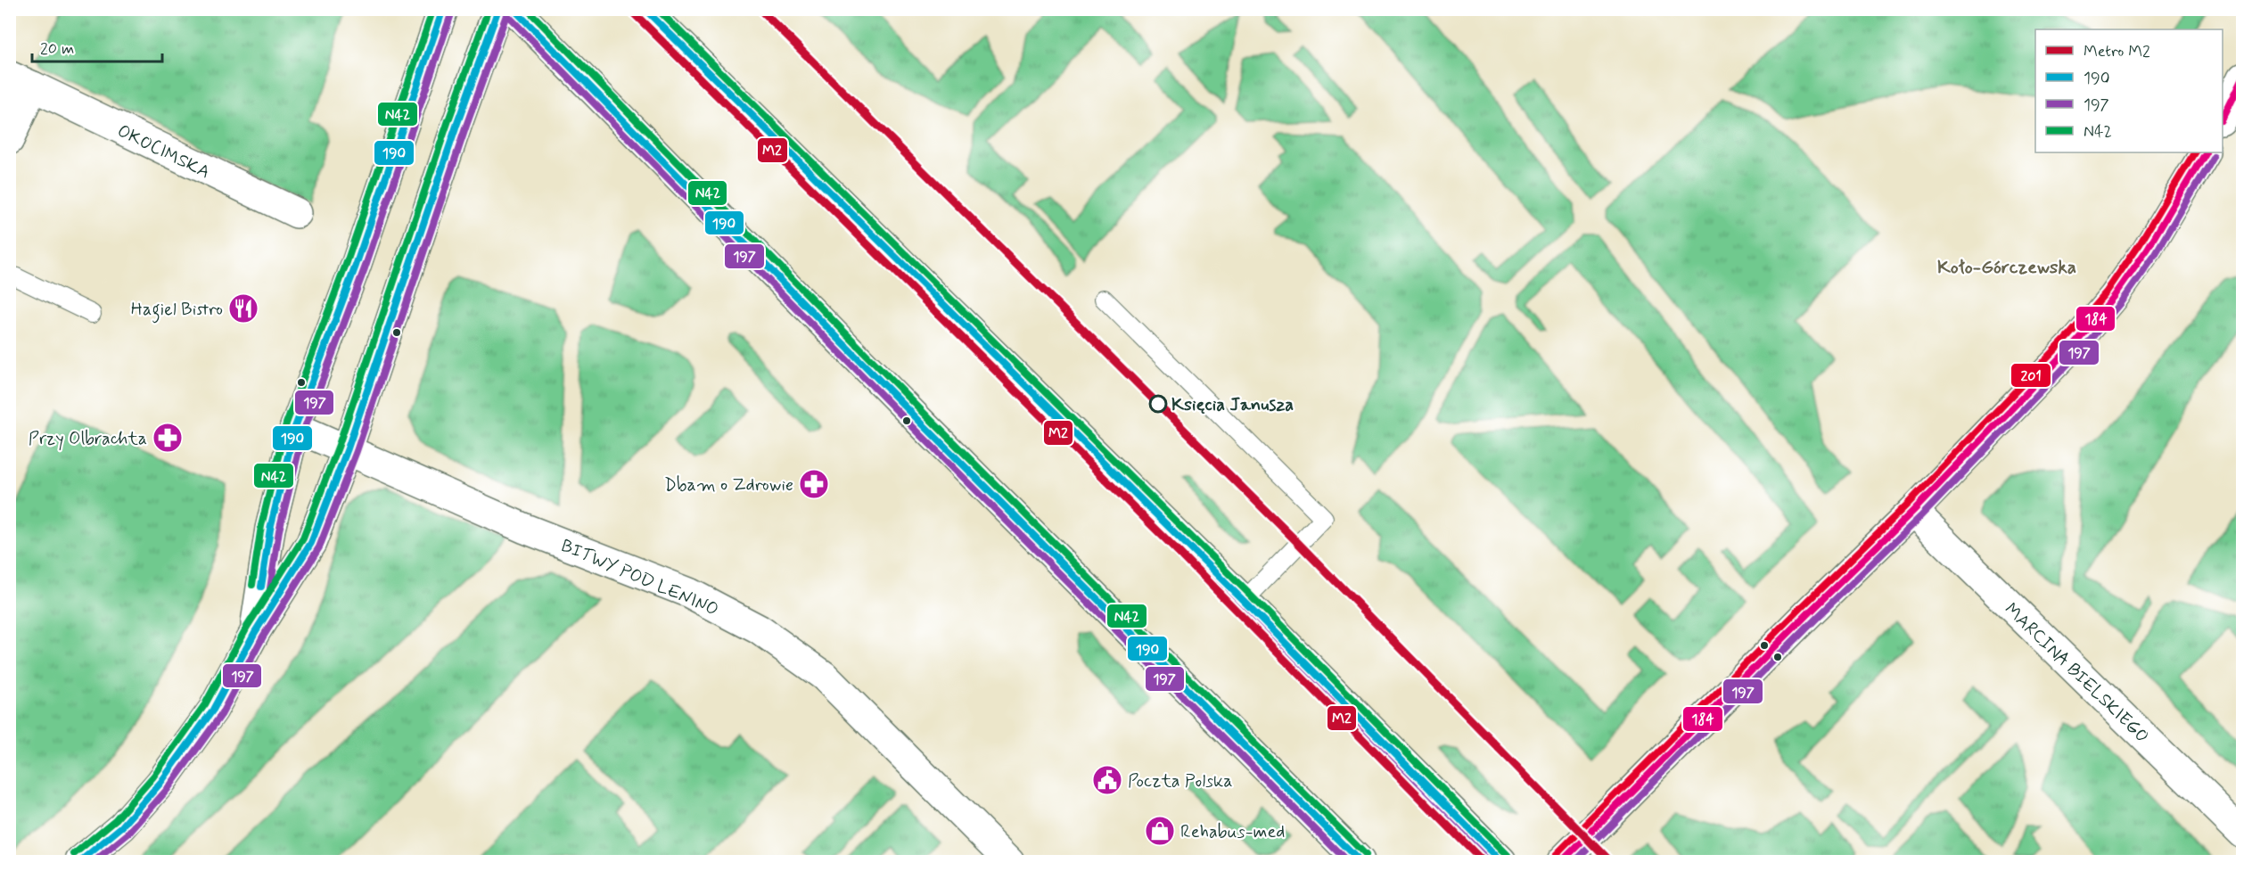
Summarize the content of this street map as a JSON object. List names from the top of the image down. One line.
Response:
{"streets":{"street":["OKOCIMSKA","BITWY POD LENINO","MARCINA BIELSKIEGO"]},"districts":["Koło-Górczewska"],"places":{"restaurant":["Hagiel Bistro"],"other":["Księcia Janusza"],"pharmacy":["Przy Olbrachta","Dbam o Zdrowie"],"public building":["Poczta Polska"],"shop":["Rehabus-med"]},"lines":["metro line M2","transit line 190","transit line N42","transit line 197","transit line 184","transit line 201"],"legend":["Metro M2","190","197","N42"],"scale_bar":"20 m"}
